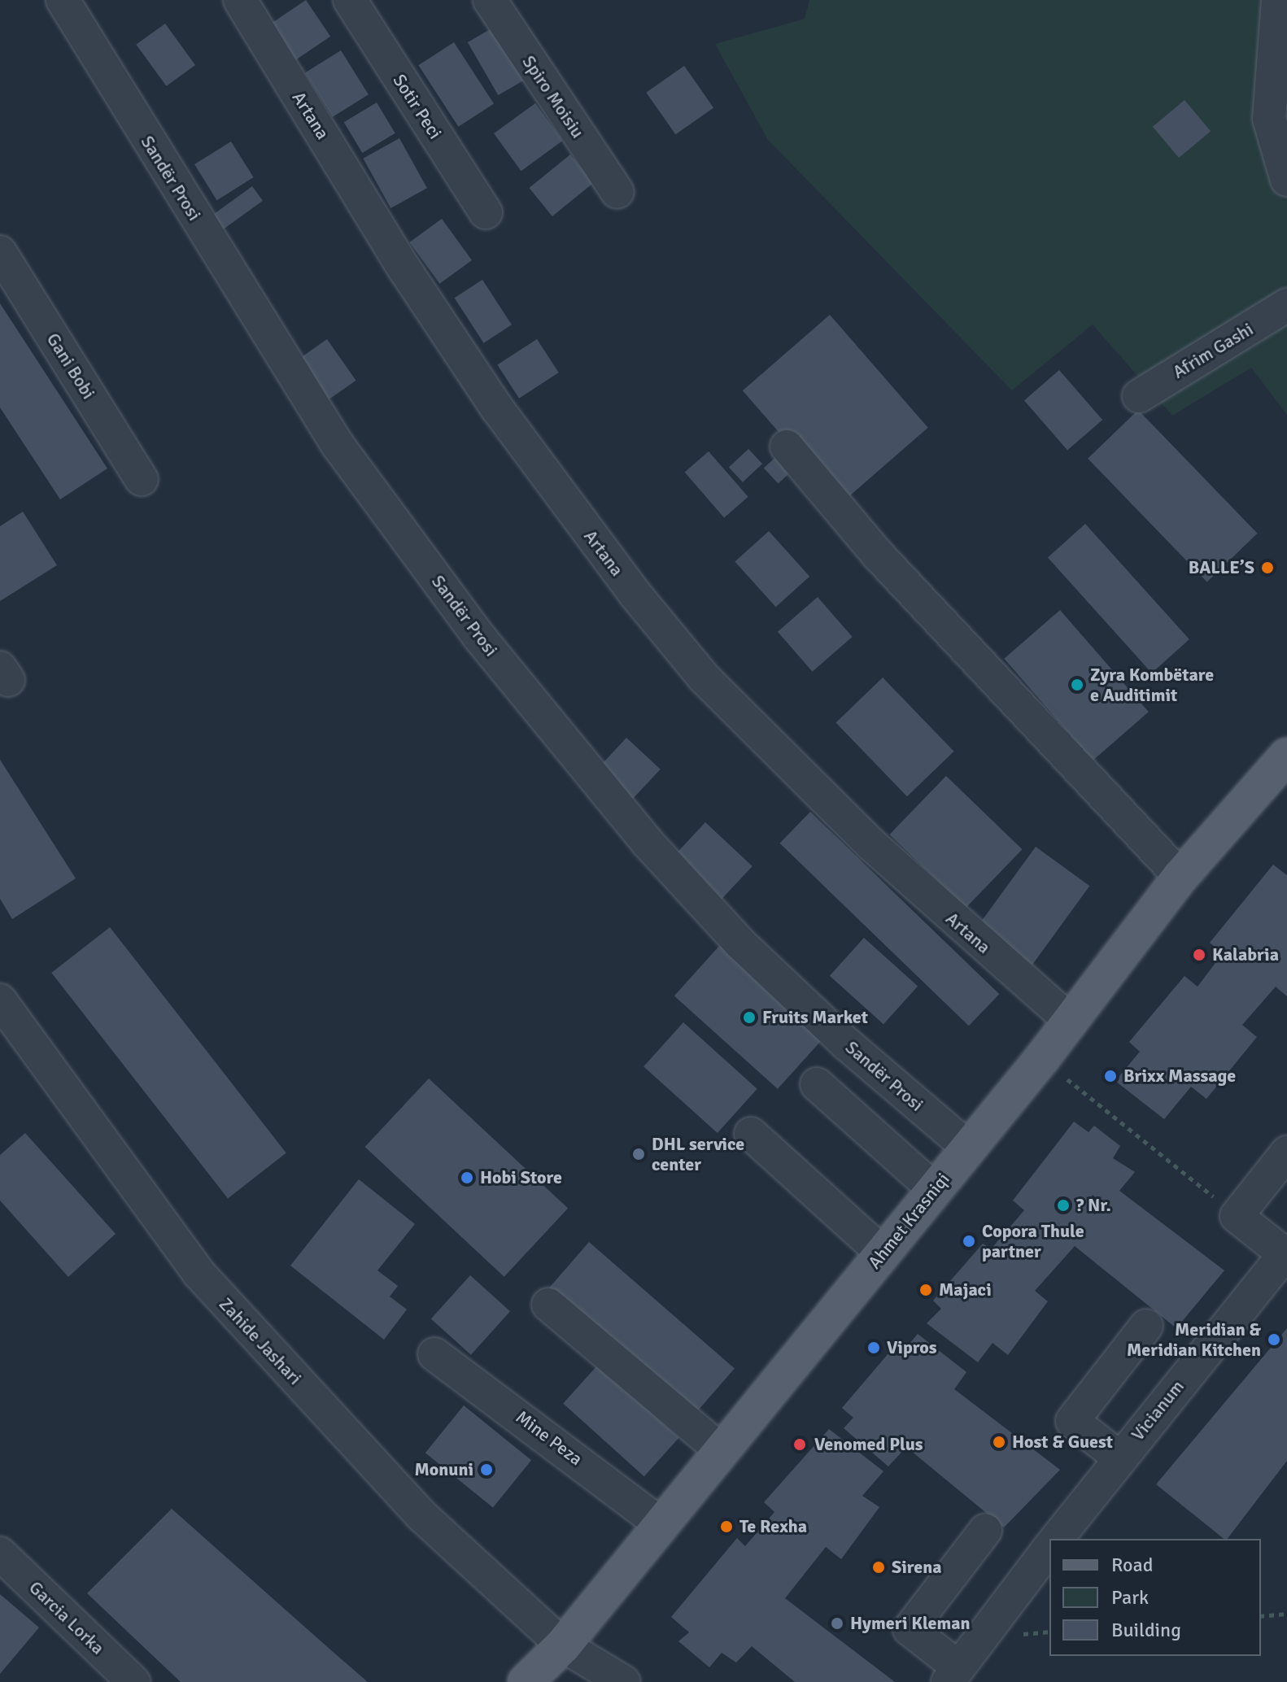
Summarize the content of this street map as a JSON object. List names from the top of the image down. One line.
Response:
{"streets":{"main road":["Ahmet Krasniqi"],"street":["Spiro Moisiu","Sotir Peci","Artana","Sandër Prosi","Afrim Gashi","Gani Bobi","Zahide Jashari","Vicianum","Mine Peza","Garcia Lorka"]},"crossings":[["Artana","Ahmet Krasniqi"],["Sandër Prosi","Ahmet Krasniqi"],["Ahmet Krasniqi","Zahide Jashari"],["Ahmet Krasniqi","Mine Peza"]],"places":["BALLE’S","Zyra Kombëtare e Auditimit","Kalabria","Fruits Market","Brixx Massage","DHL service center","Hobi Store","? Nr.","Copora Thule partner","Majaci","Meridian & Meridian Kitchen","Vipros","Host & Guest","Venomed Plus","Monuni","Te Rexha","Sirena","Hymeri Kleman"],"legend":["Road","Park","Building"]}
